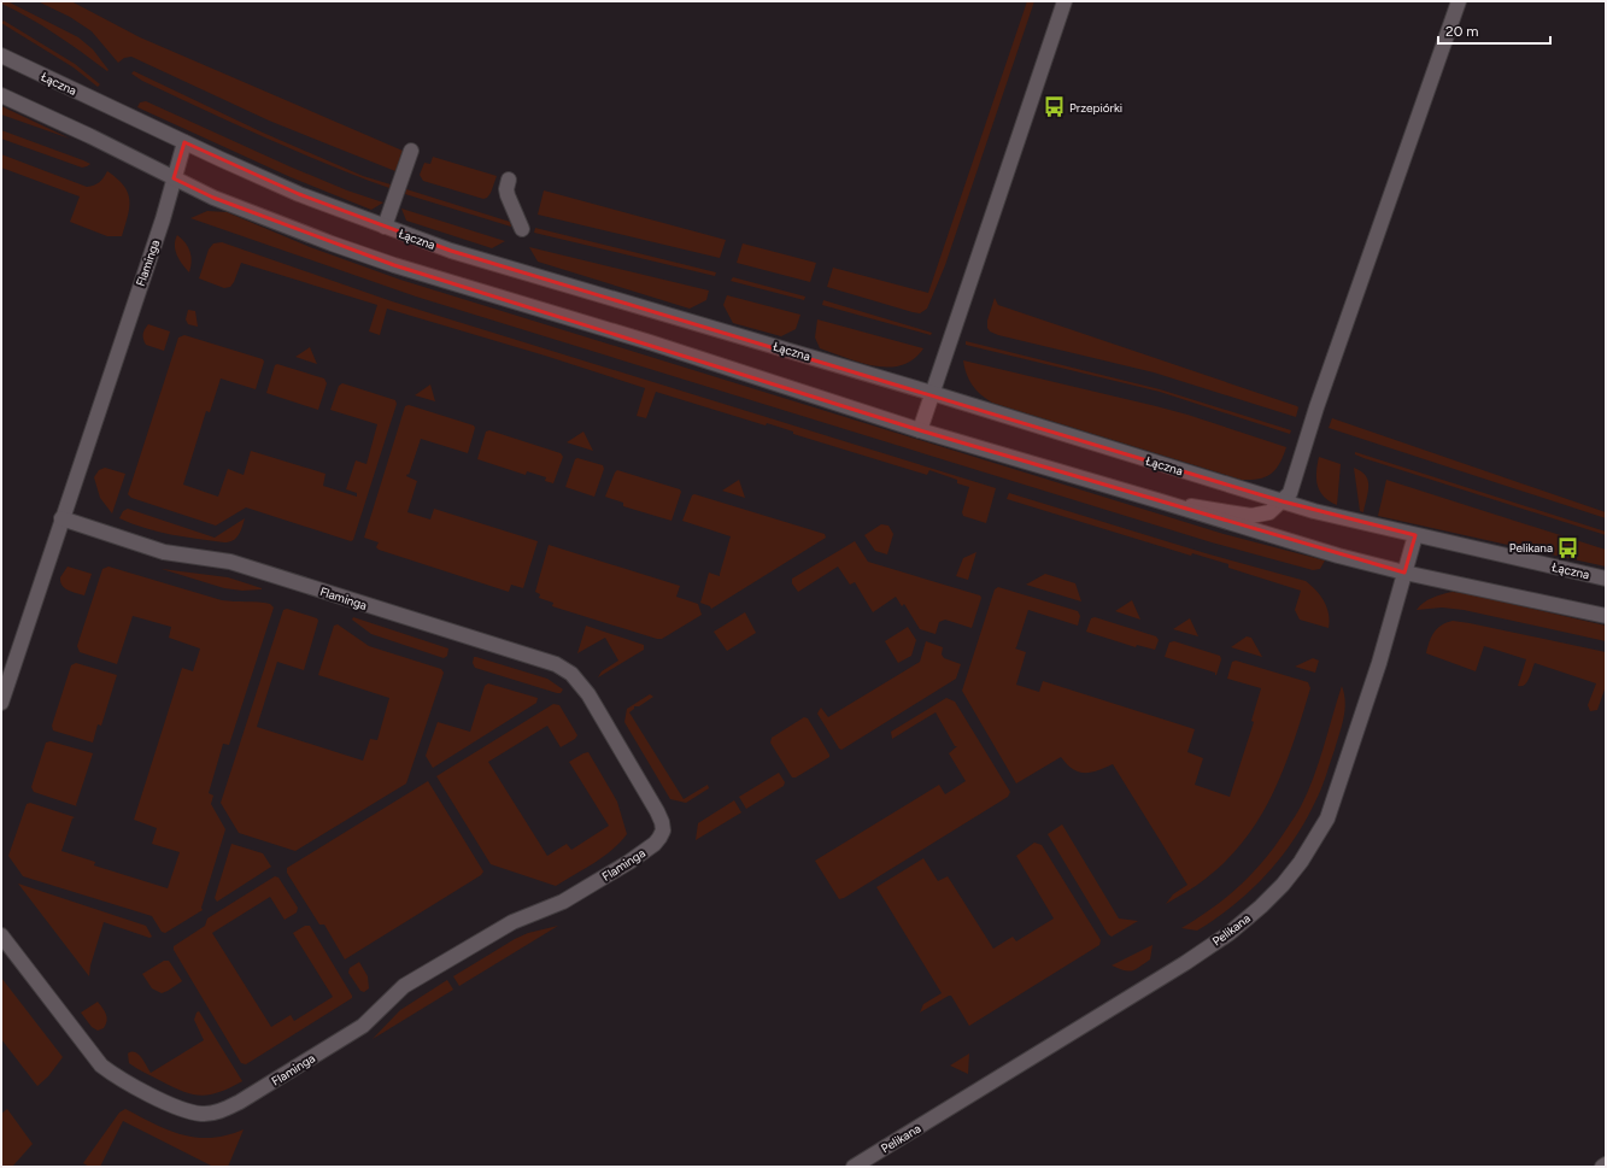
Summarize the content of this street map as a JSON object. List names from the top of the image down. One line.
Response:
{"streets":{"street":["Łączna","Flaminga","Pelikana"]},"crossings":[["Łączna","Flaminga"],["Łączna","Pelikana"]],"places":{"bus stop":["Przepiórki","Pelikana"]},"scale_bar":"20 m"}
